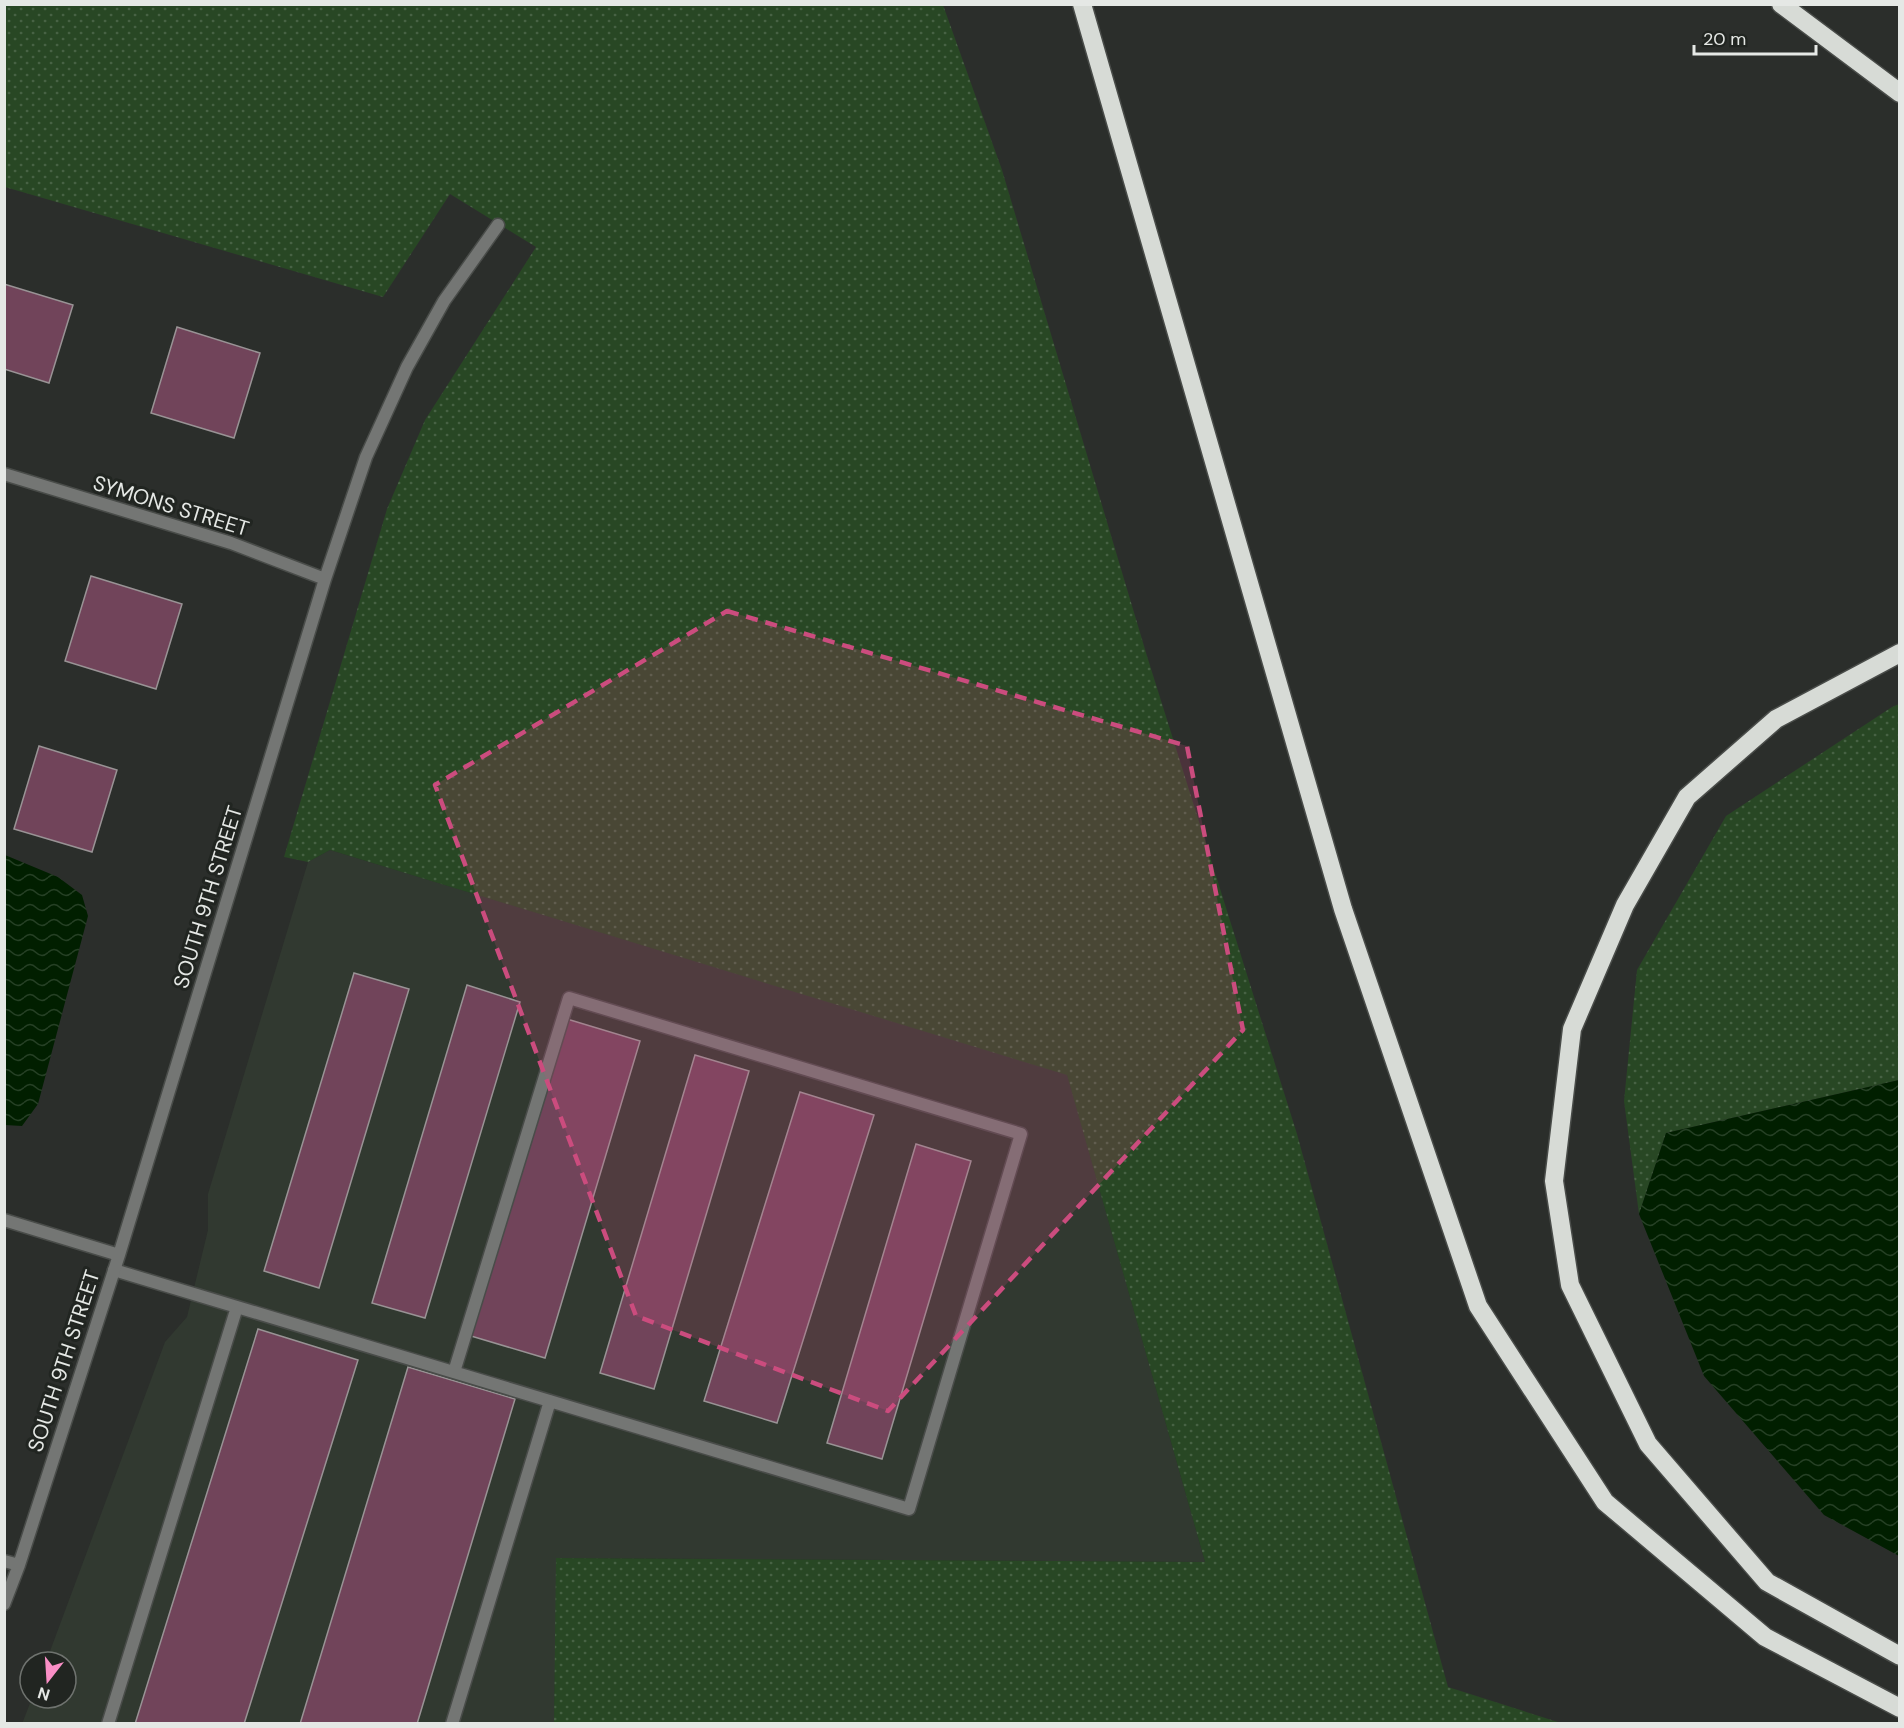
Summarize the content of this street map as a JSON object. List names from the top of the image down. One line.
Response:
{"streets":{"street":["SYMONS STREET","SOUTH 9TH STREET"]},"crossings":[["SYMONS STREET","SOUTH 9TH STREET"]],"scale_bar":"20 m","north":"bottom"}
